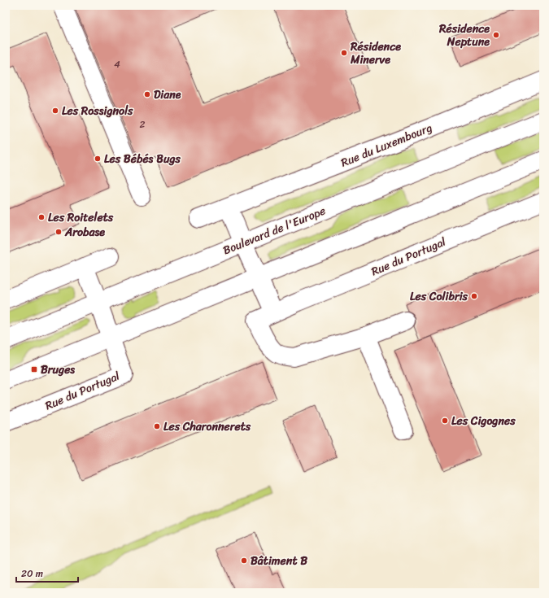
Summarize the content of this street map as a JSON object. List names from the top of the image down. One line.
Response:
{"streets":{"main road":["Rue du Luxembourg","Boulevard de l'Europe","Rue du Portugal"]},"places":{"other":["Résidence Neptune","Résidence Minerve","Diane","Les Rossignols","Les Bébés Bugs","Les Roitelets","Arobase","Les Colibris","Les Cigognes","Les Charonnerets","Bâtiment B"],"transit":["Bruges"]},"house_numbers":["4","2"],"scale_bar":"20 m"}
